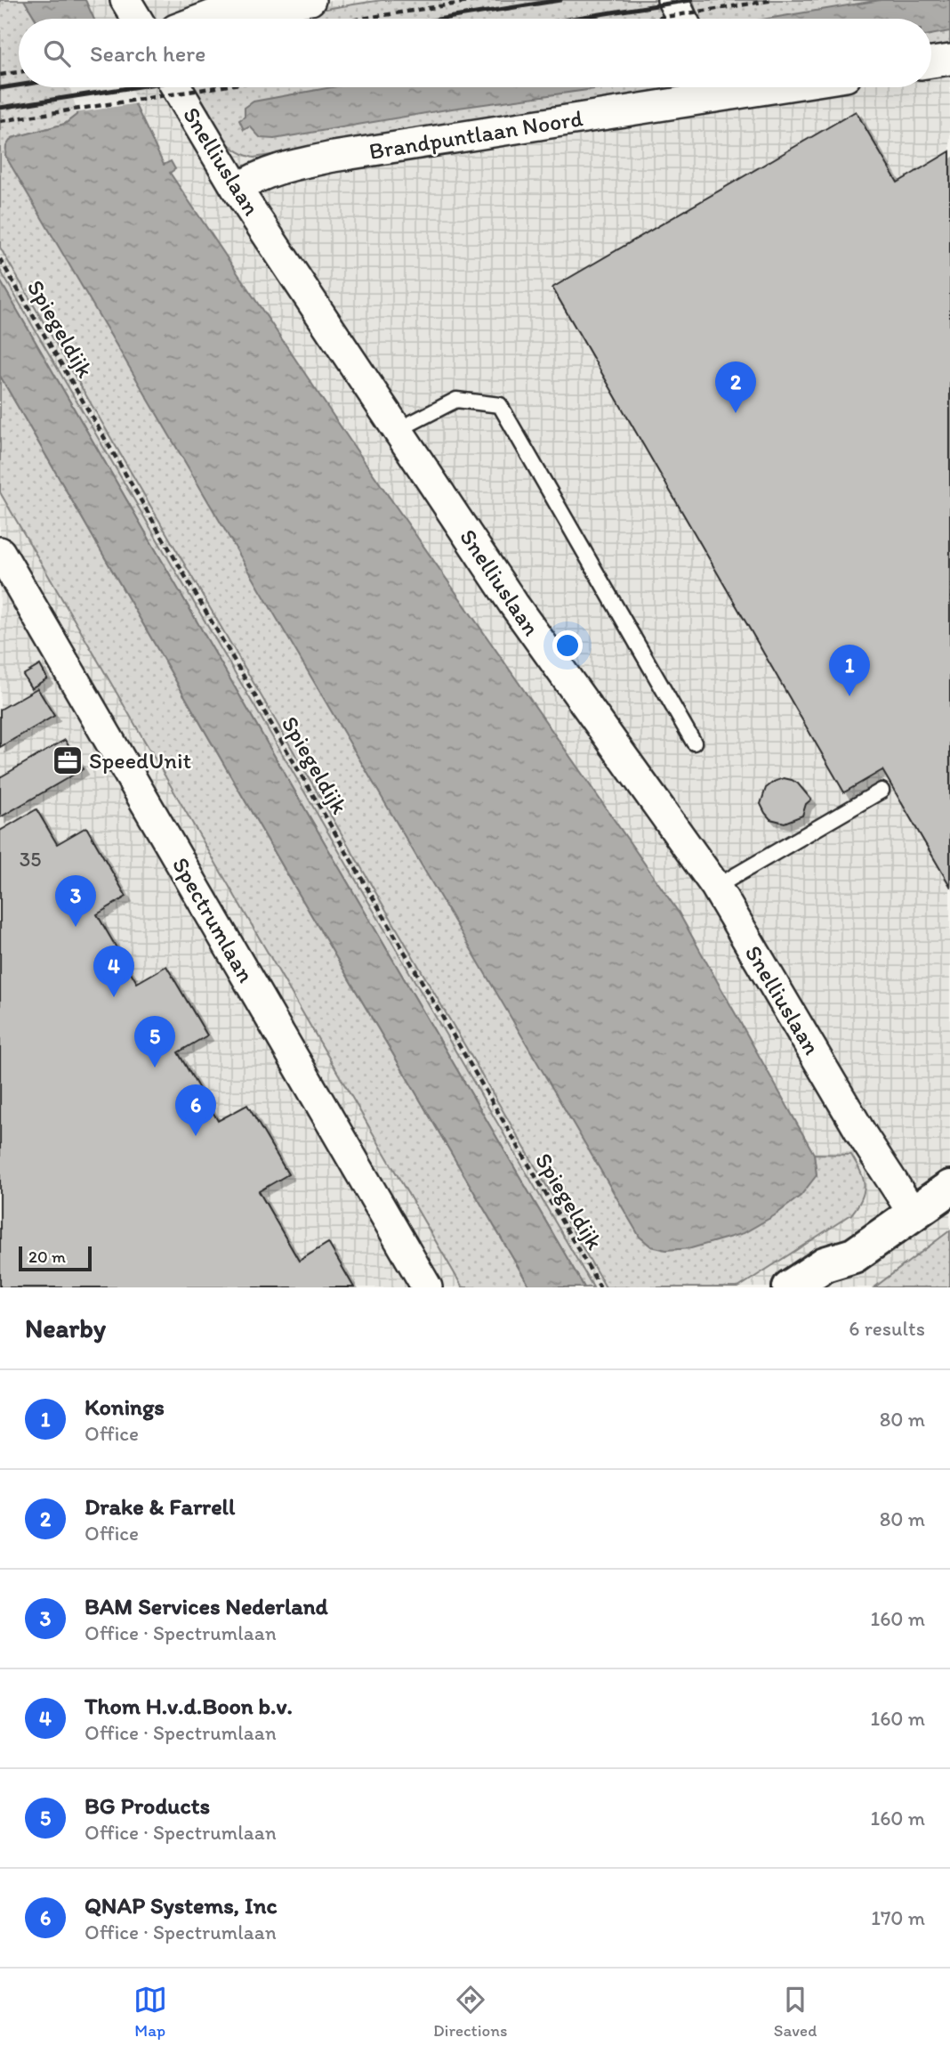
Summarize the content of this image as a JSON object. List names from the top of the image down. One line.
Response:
{"streets":{"street":["Brandpuntlaan Noord","Snelliuslaan","Spectrumlaan"],"path":["Spiegeldijk"]},"crossings":[["Brandpuntlaan Noord","Snelliuslaan"]],"places":{"office":["SpeedUnit"]},"house_numbers":["35"],"scale_bar":"20 m","page":{"search":"Search here","pins":["2","1","3","4","5","6"],"scale":"20 m","heading":["Nearby","6 results"],"list":[{"mark":"1","name":"Konings","note":"Office","value":"80 m"},{"mark":"2","name":"Drake & Farrell","note":"Office","value":"80 m"},{"mark":"3","name":"BAM Services Nederland","note":"Office · Spectrumlaan","value":"160 m"},{"mark":"4","name":"Thom H.v.d.Boon b.v.","note":"Office · Spectrumlaan","value":"160 m"},{"mark":"5","name":"BG Products","note":"Office · Spectrumlaan","value":"160 m"},{"mark":"6","name":"QNAP Systems, Inc","note":"Office · Spectrumlaan","value":"170 m"}],"nav":["Map","Directions","Saved"]}}
